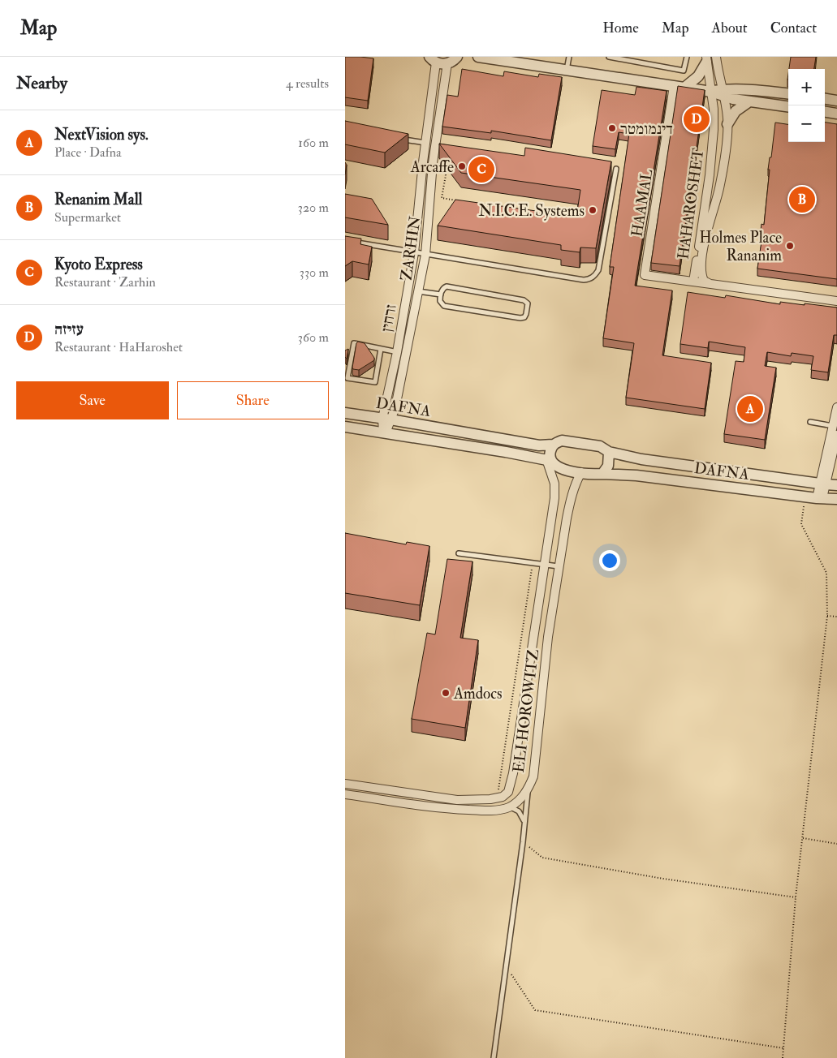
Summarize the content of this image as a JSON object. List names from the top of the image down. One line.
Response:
{"streets":{"street":["HAAMAL","HAHAROSHET","ZARHIN","זרחין","DAFNA","ELI HOROWITZ"]},"crossings":[["HAAMAL","HAHAROSHET"],["ZARHIN","זרחין"],["ZARHIN","DAFNA"],["זרחין","DAFNA"],["DAFNA","ELI HOROWITZ"]],"places":["דינמומטר","Arcaffe","N.I.C.E. Systems","Holmes Place Rananim","Amdocs"],"page":{"header":"Map","nav":["Home","Map","About","Contact"],"heading":["Nearby","4 results"],"map_buttons":["+","−"],"pins":["D","C","B","A"],"list":[{"mark":"A","name":"NextVision sys.","note":"Place · Dafna","value":"160 m"},{"mark":"B","name":"Renanim Mall","note":"Supermarket","value":"320 m"},{"mark":"C","name":"Kyoto Express","note":"Restaurant · Zarhin","value":"330 m"},{"mark":"D","name":"עזיזה","note":"Restaurant · HaHaroshet","value":"360 m"}],"buttons":["Save","Share"]}}
